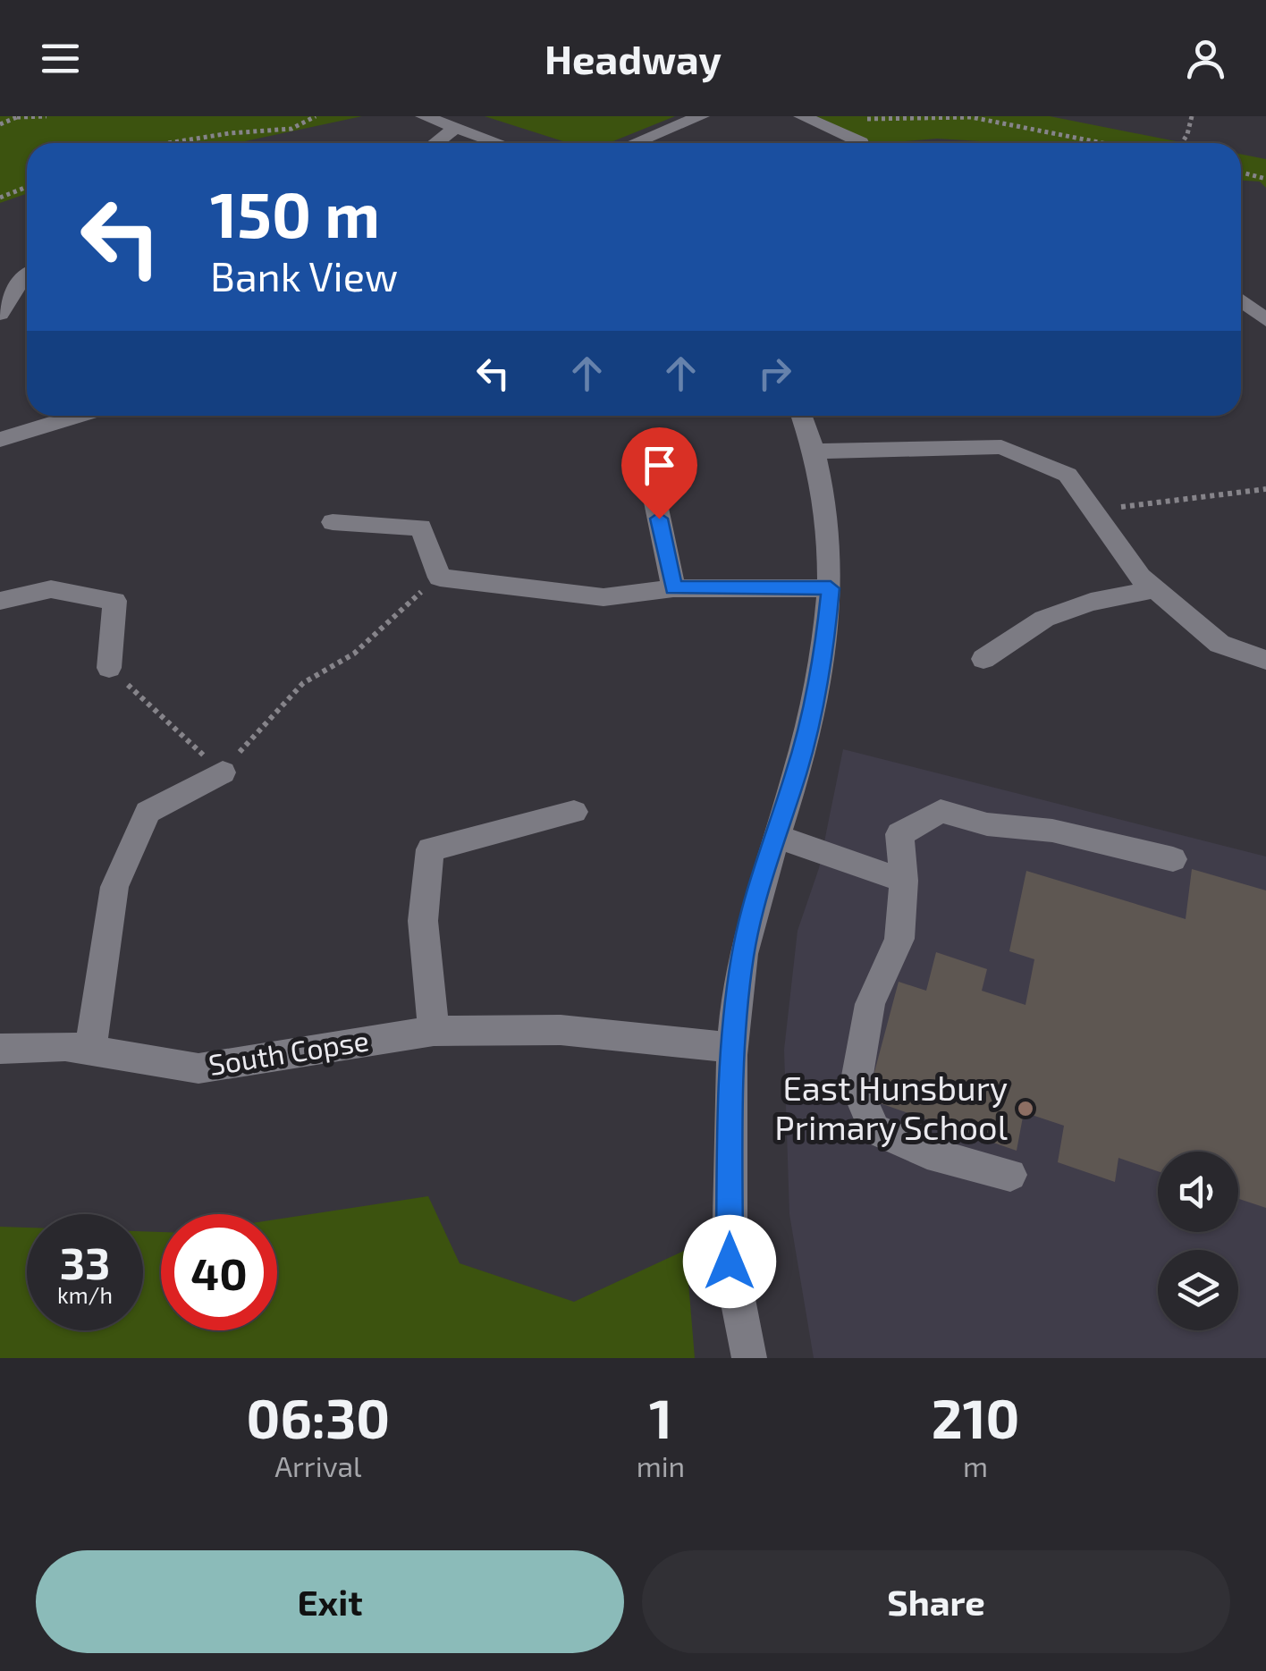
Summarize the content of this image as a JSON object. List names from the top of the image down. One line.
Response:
{"streets":{"street":["South Copse"]},"places":["East Hunsbury Primary School"],"page":{"header":"Headway","turn":["150 m","Bank View"],"speed":"33 km/h","limit":"40","eta":["06:30","Arrival","1","min","210","m"],"buttons":["Exit","Share"]}}
